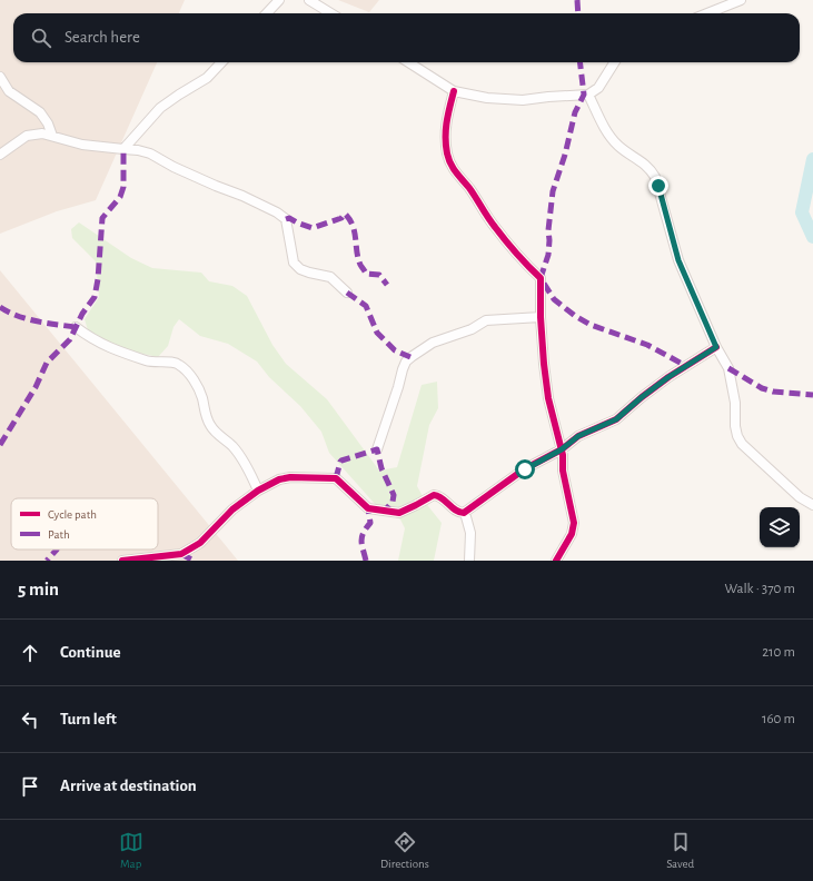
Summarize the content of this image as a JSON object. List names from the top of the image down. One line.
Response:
{"legend":["Cycle path","Path"],"page":{"search":"Search here","heading":["5 min","Walk · 370 m"],"list":[["Continue","210 m"],["Turn left","160 m"],"Arrive at destination"],"nav":["Map","Directions","Saved"]}}
